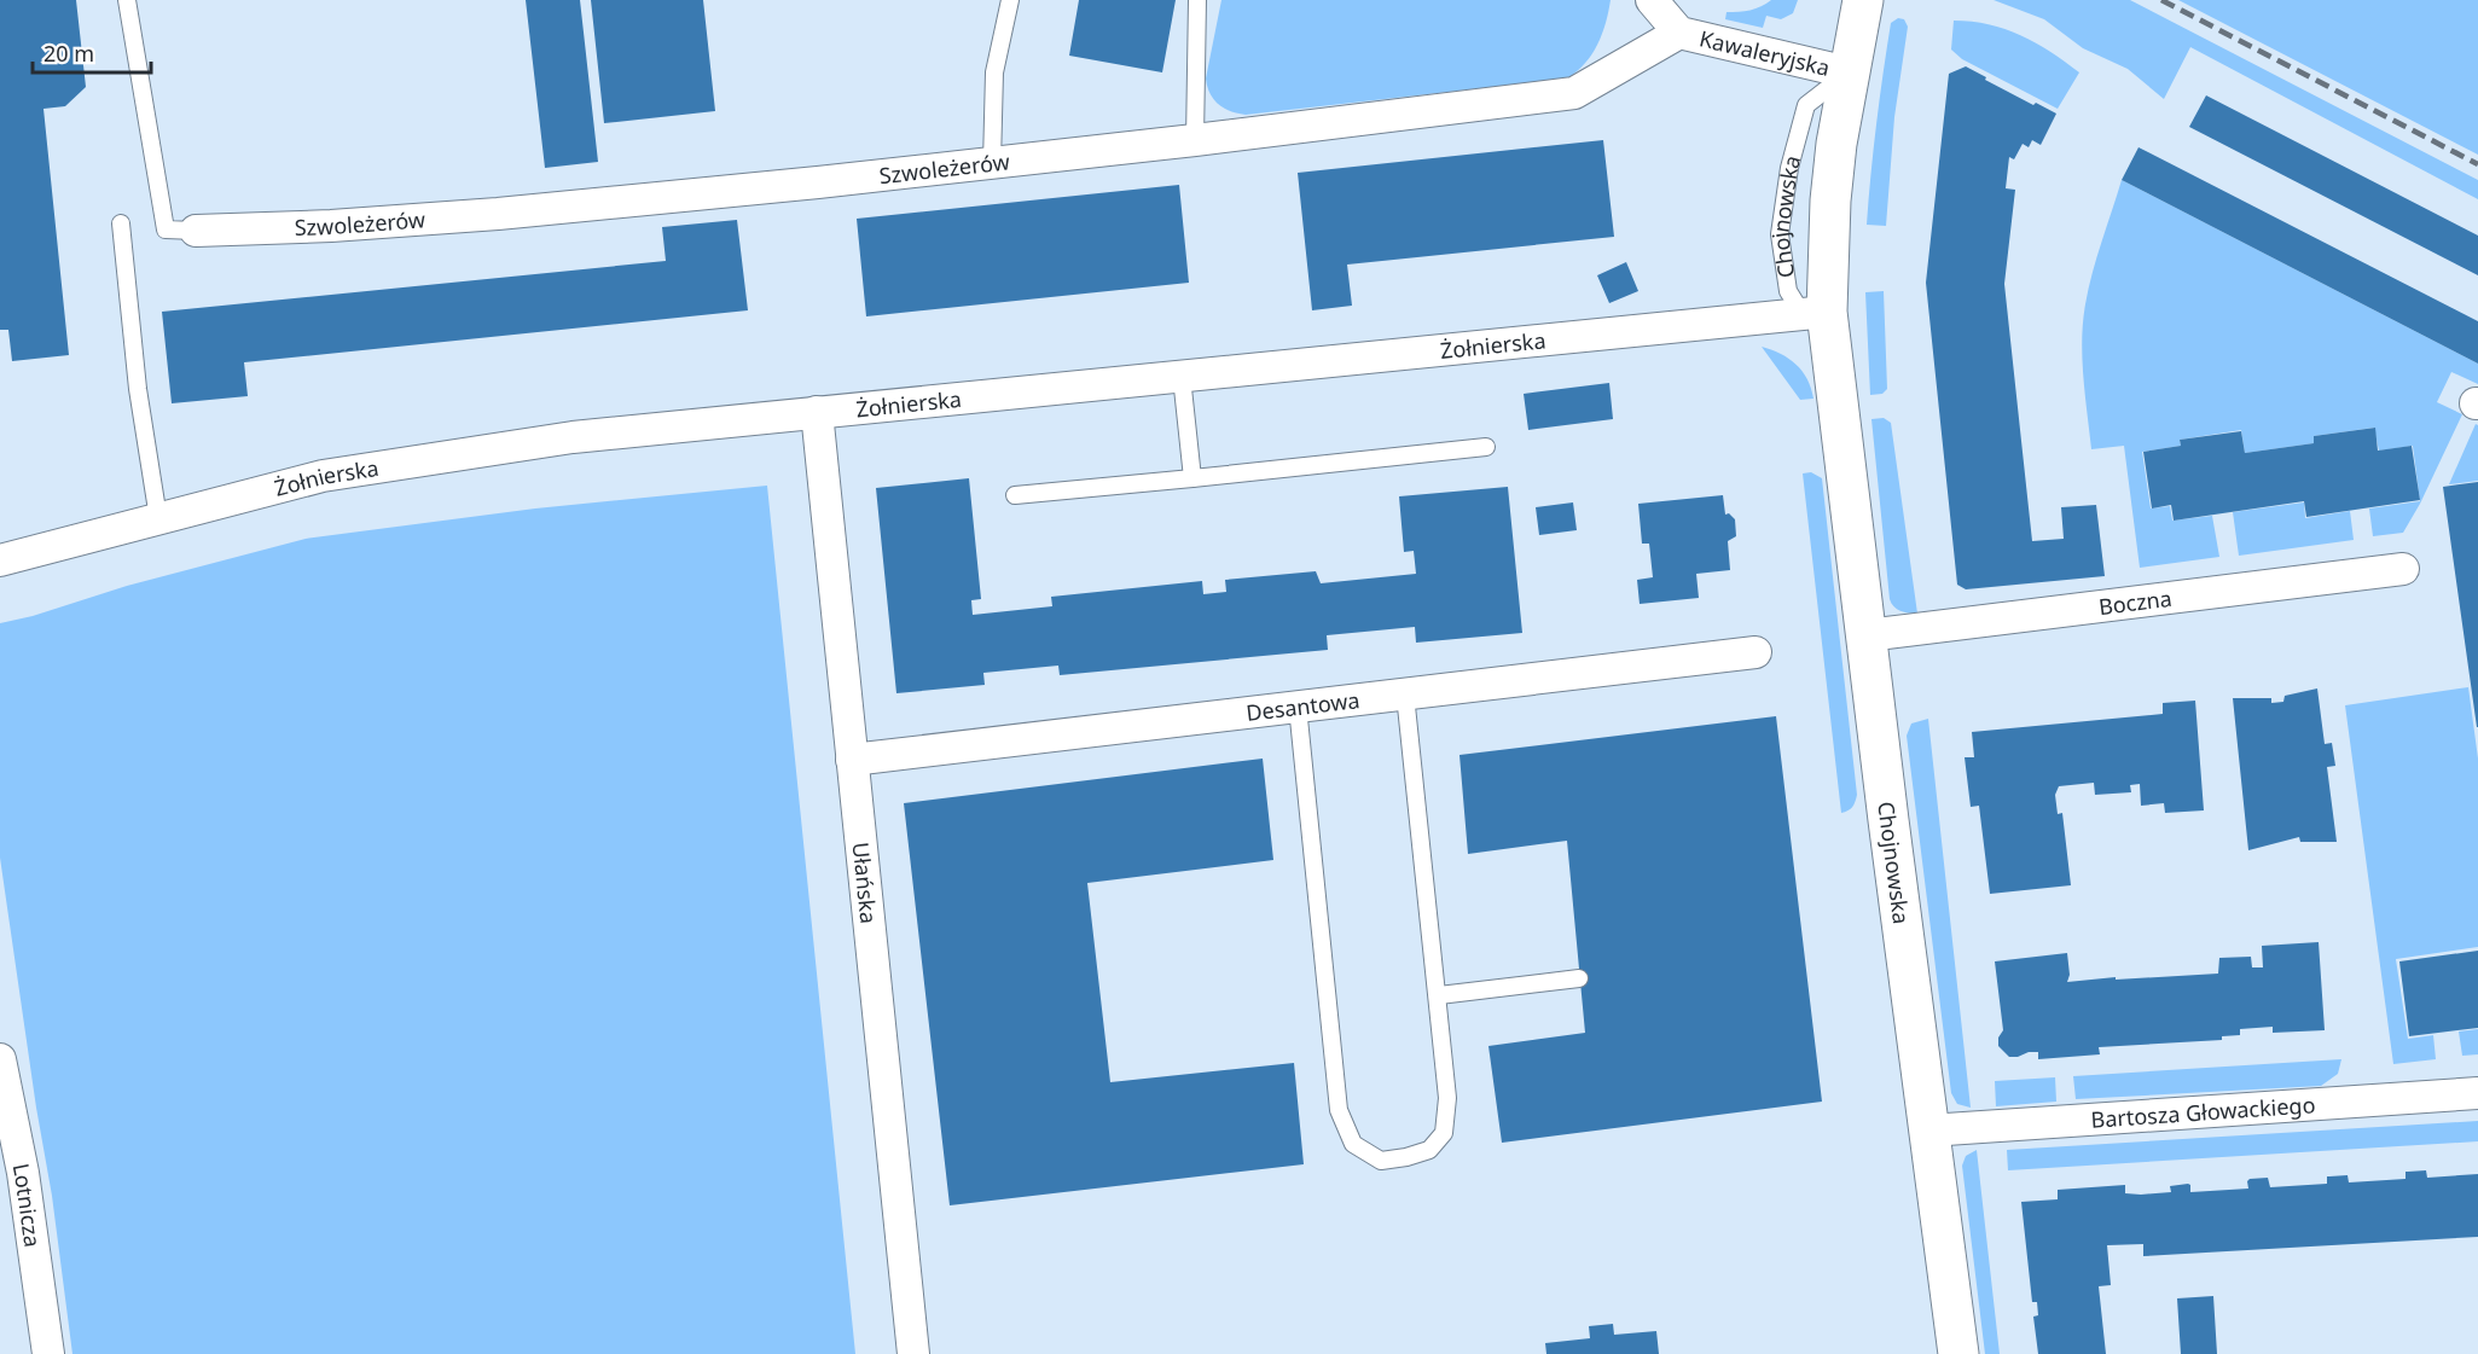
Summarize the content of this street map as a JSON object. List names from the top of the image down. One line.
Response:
{"streets":{"main road":["Chojnowska"],"street":["Kawaleryjska","Szwoleżerów","Żołnierska","Boczna","Desantowa","Ułańska","Bartosza Głowackiego","Lotnicza"]},"crossings":[["Kawaleryjska","Szwoleżerów"],["Kawaleryjska","Chojnowska"],["Chojnowska","Żołnierska"],["Chojnowska","Boczna"],["Chojnowska","Bartosza Głowackiego"],["Żołnierska","Ułańska"],["Desantowa","Ułańska"]],"scale_bar":"20 m"}
